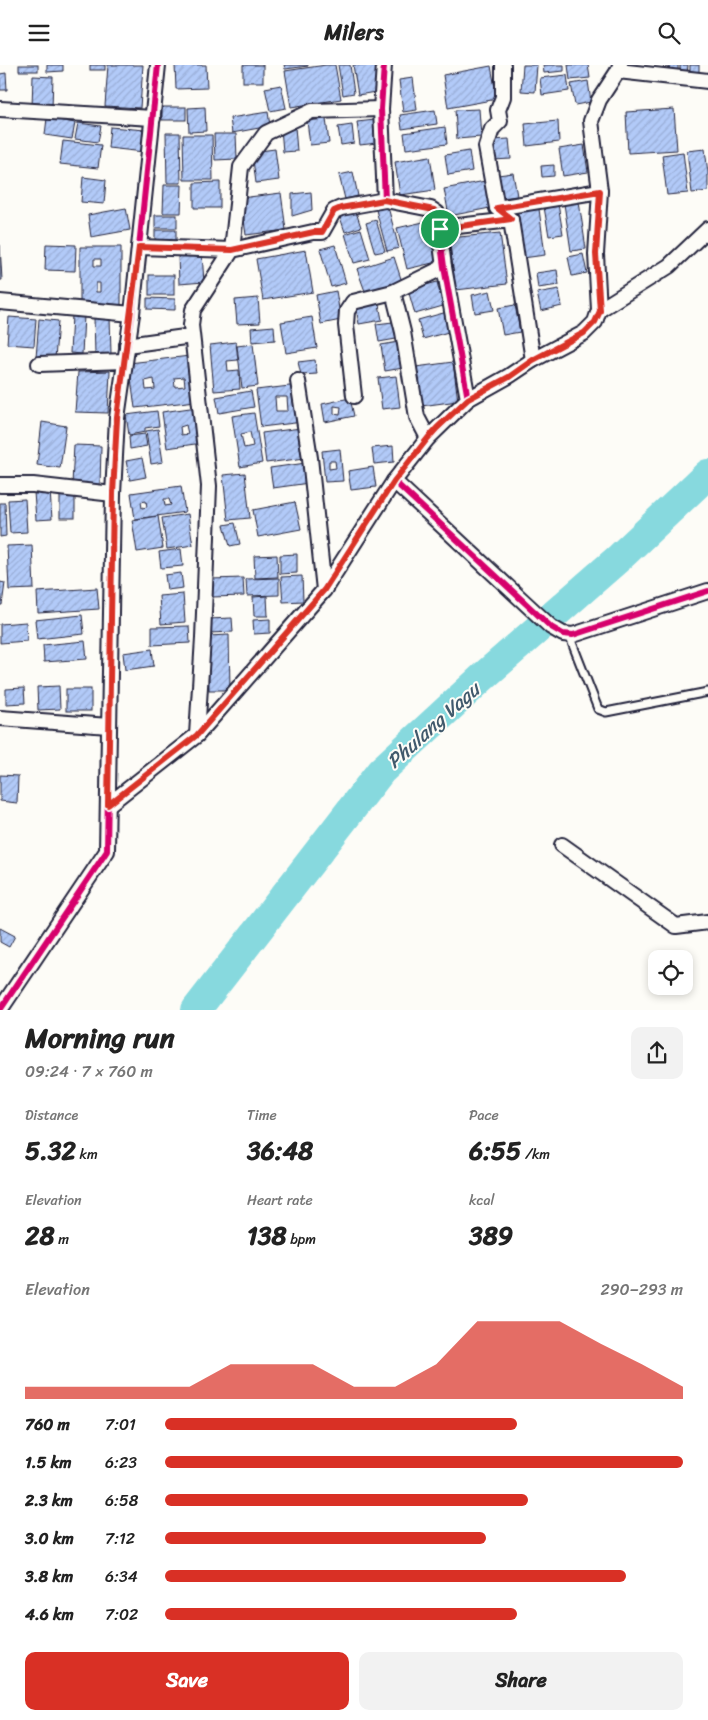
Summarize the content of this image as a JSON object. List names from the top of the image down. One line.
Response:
{"water":["Phulang Vagu"],"page":{"header":"Milers","heading":["Morning run","09:24 · 7 × 760 m"],"stats":[["Distance","5.32 km"],["Time","36:48"],["Pace","6:55 /km"],["Elevation","28 m"],["Heart rate","138 bpm"],["kcal","389"]],"chart":["Elevation","290–293 m"],"list":[{"name":"760 m","note":"7:01"},{"name":"1.5 km","note":"6:23"},{"name":"2.3 km","note":"6:58"},{"name":"3.0 km","note":"7:12"},{"name":"3.8 km","note":"6:34"},{"name":"4.6 km","note":"7:02"}],"buttons":["Save","Share"]}}
